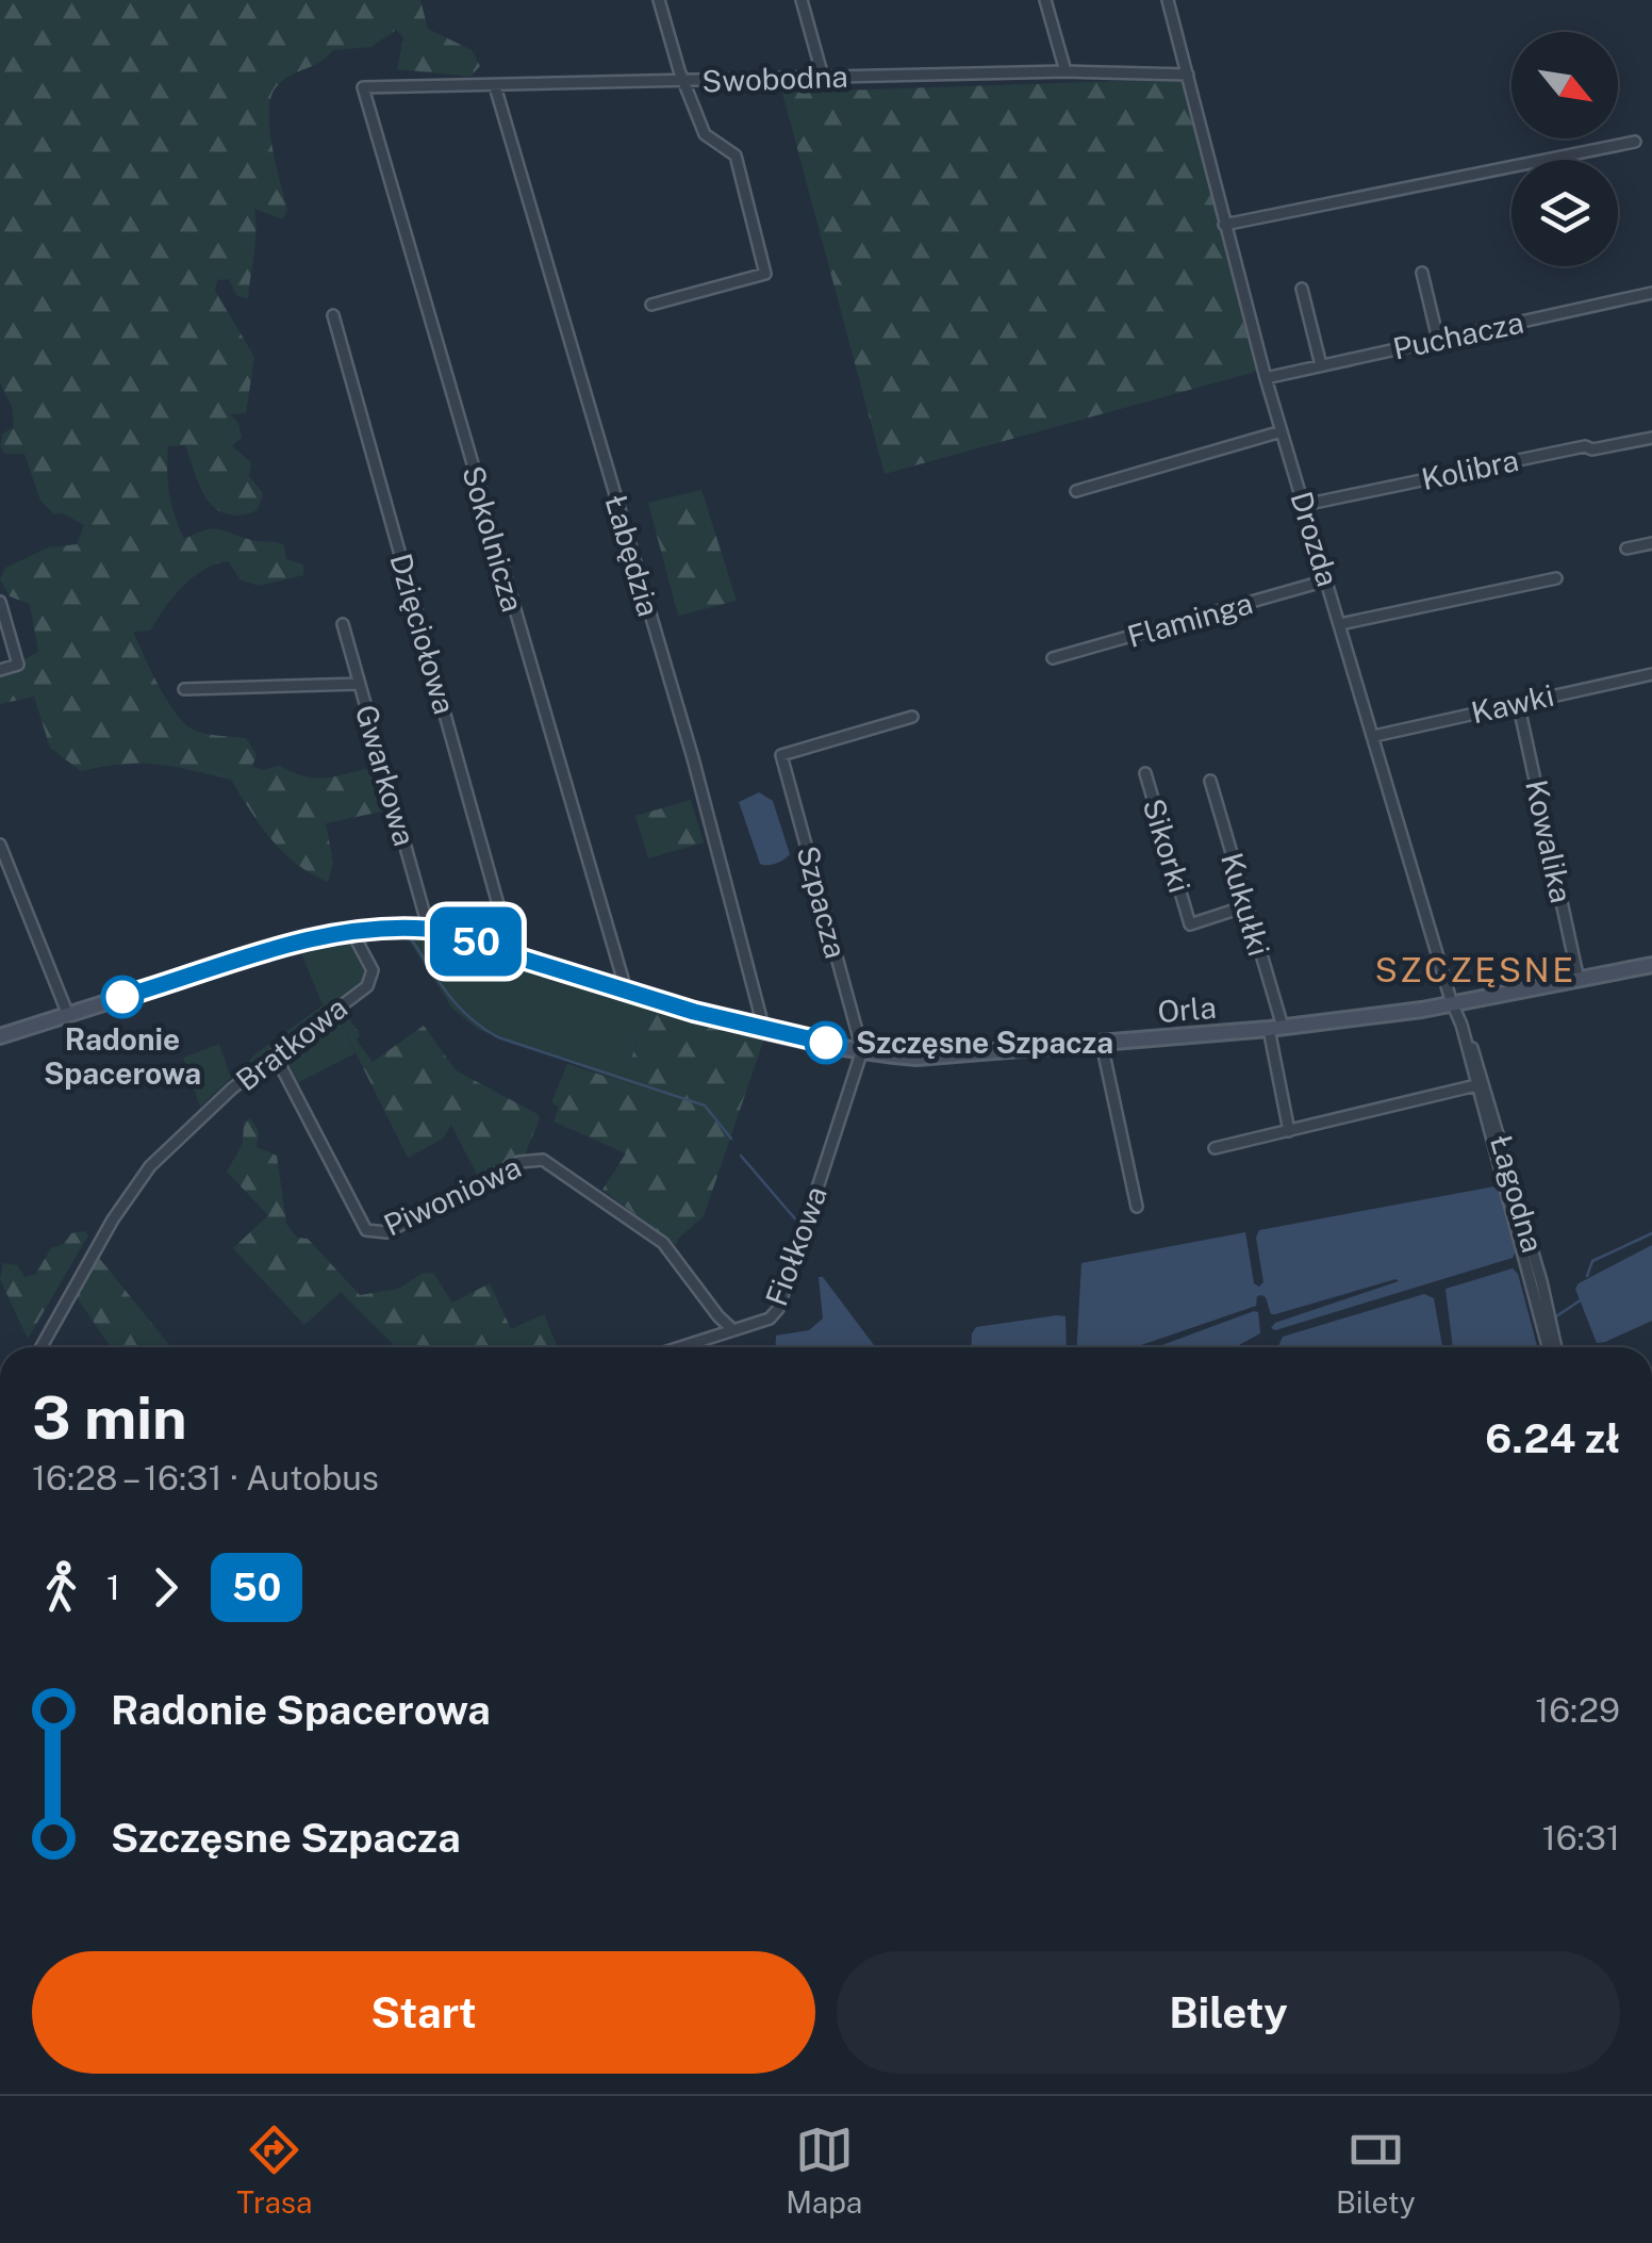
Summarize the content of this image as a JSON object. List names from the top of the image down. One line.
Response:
{"streets":{"street":["Swobodna","Puchacza","Kolibra","Sokolnicza","Drozda","Łabędzia","Flaminga","Dzięciołowa","Kawki","Gwarkowa","Kowalika","Sikorki","Szpacza","Kukułki","Orla","Bratkowa","Łagodna","Piwoniowa","Fiołkowa"]},"crossings":[["Swobodna","Sokolnicza"],["Swobodna","Drozda"],["Swobodna","Łabędzia"],["Puchacza","Drozda"],["Kolibra","Drozda"],["Sokolnicza","Orla"],["Drozda","Flaminga"],["Drozda","Kawki"],["Drozda","Orla"],["Drozda","Łagodna"],["Łabędzia","Orla"],["Dzięciołowa","Orla"],["Kawki","Kowalika"],["Gwarkowa","Orla"],["Kowalika","Orla"],["Sikorki","Kukułki"],["Szpacza","Orla"],["Szpacza","Fiołkowa"],["Kukułki","Orla"],["Orla","Bratkowa"],["Orla","Łagodna"],["Orla","Fiołkowa"],["Bratkowa","Piwoniowa"],["Piwoniowa","Fiołkowa"]],"districts":["SZCZĘSNE"],"places":["Radonie Spacerowa","Szczęsne Szpacza"],"lines":["bus line 50"],"north":"bottom right","page":{"on_map":"50","heading":["3 min","16:28 – 16:31 · Autobus","6.24 zł"],"legs":["1","50"],"list":[{"name":"Radonie Spacerowa","value":"16:29"},{"name":"Szczęsne Szpacza","value":"16:31"}],"buttons":["Start","Bilety"],"tabs":["Trasa","Mapa","Bilety"]}}
